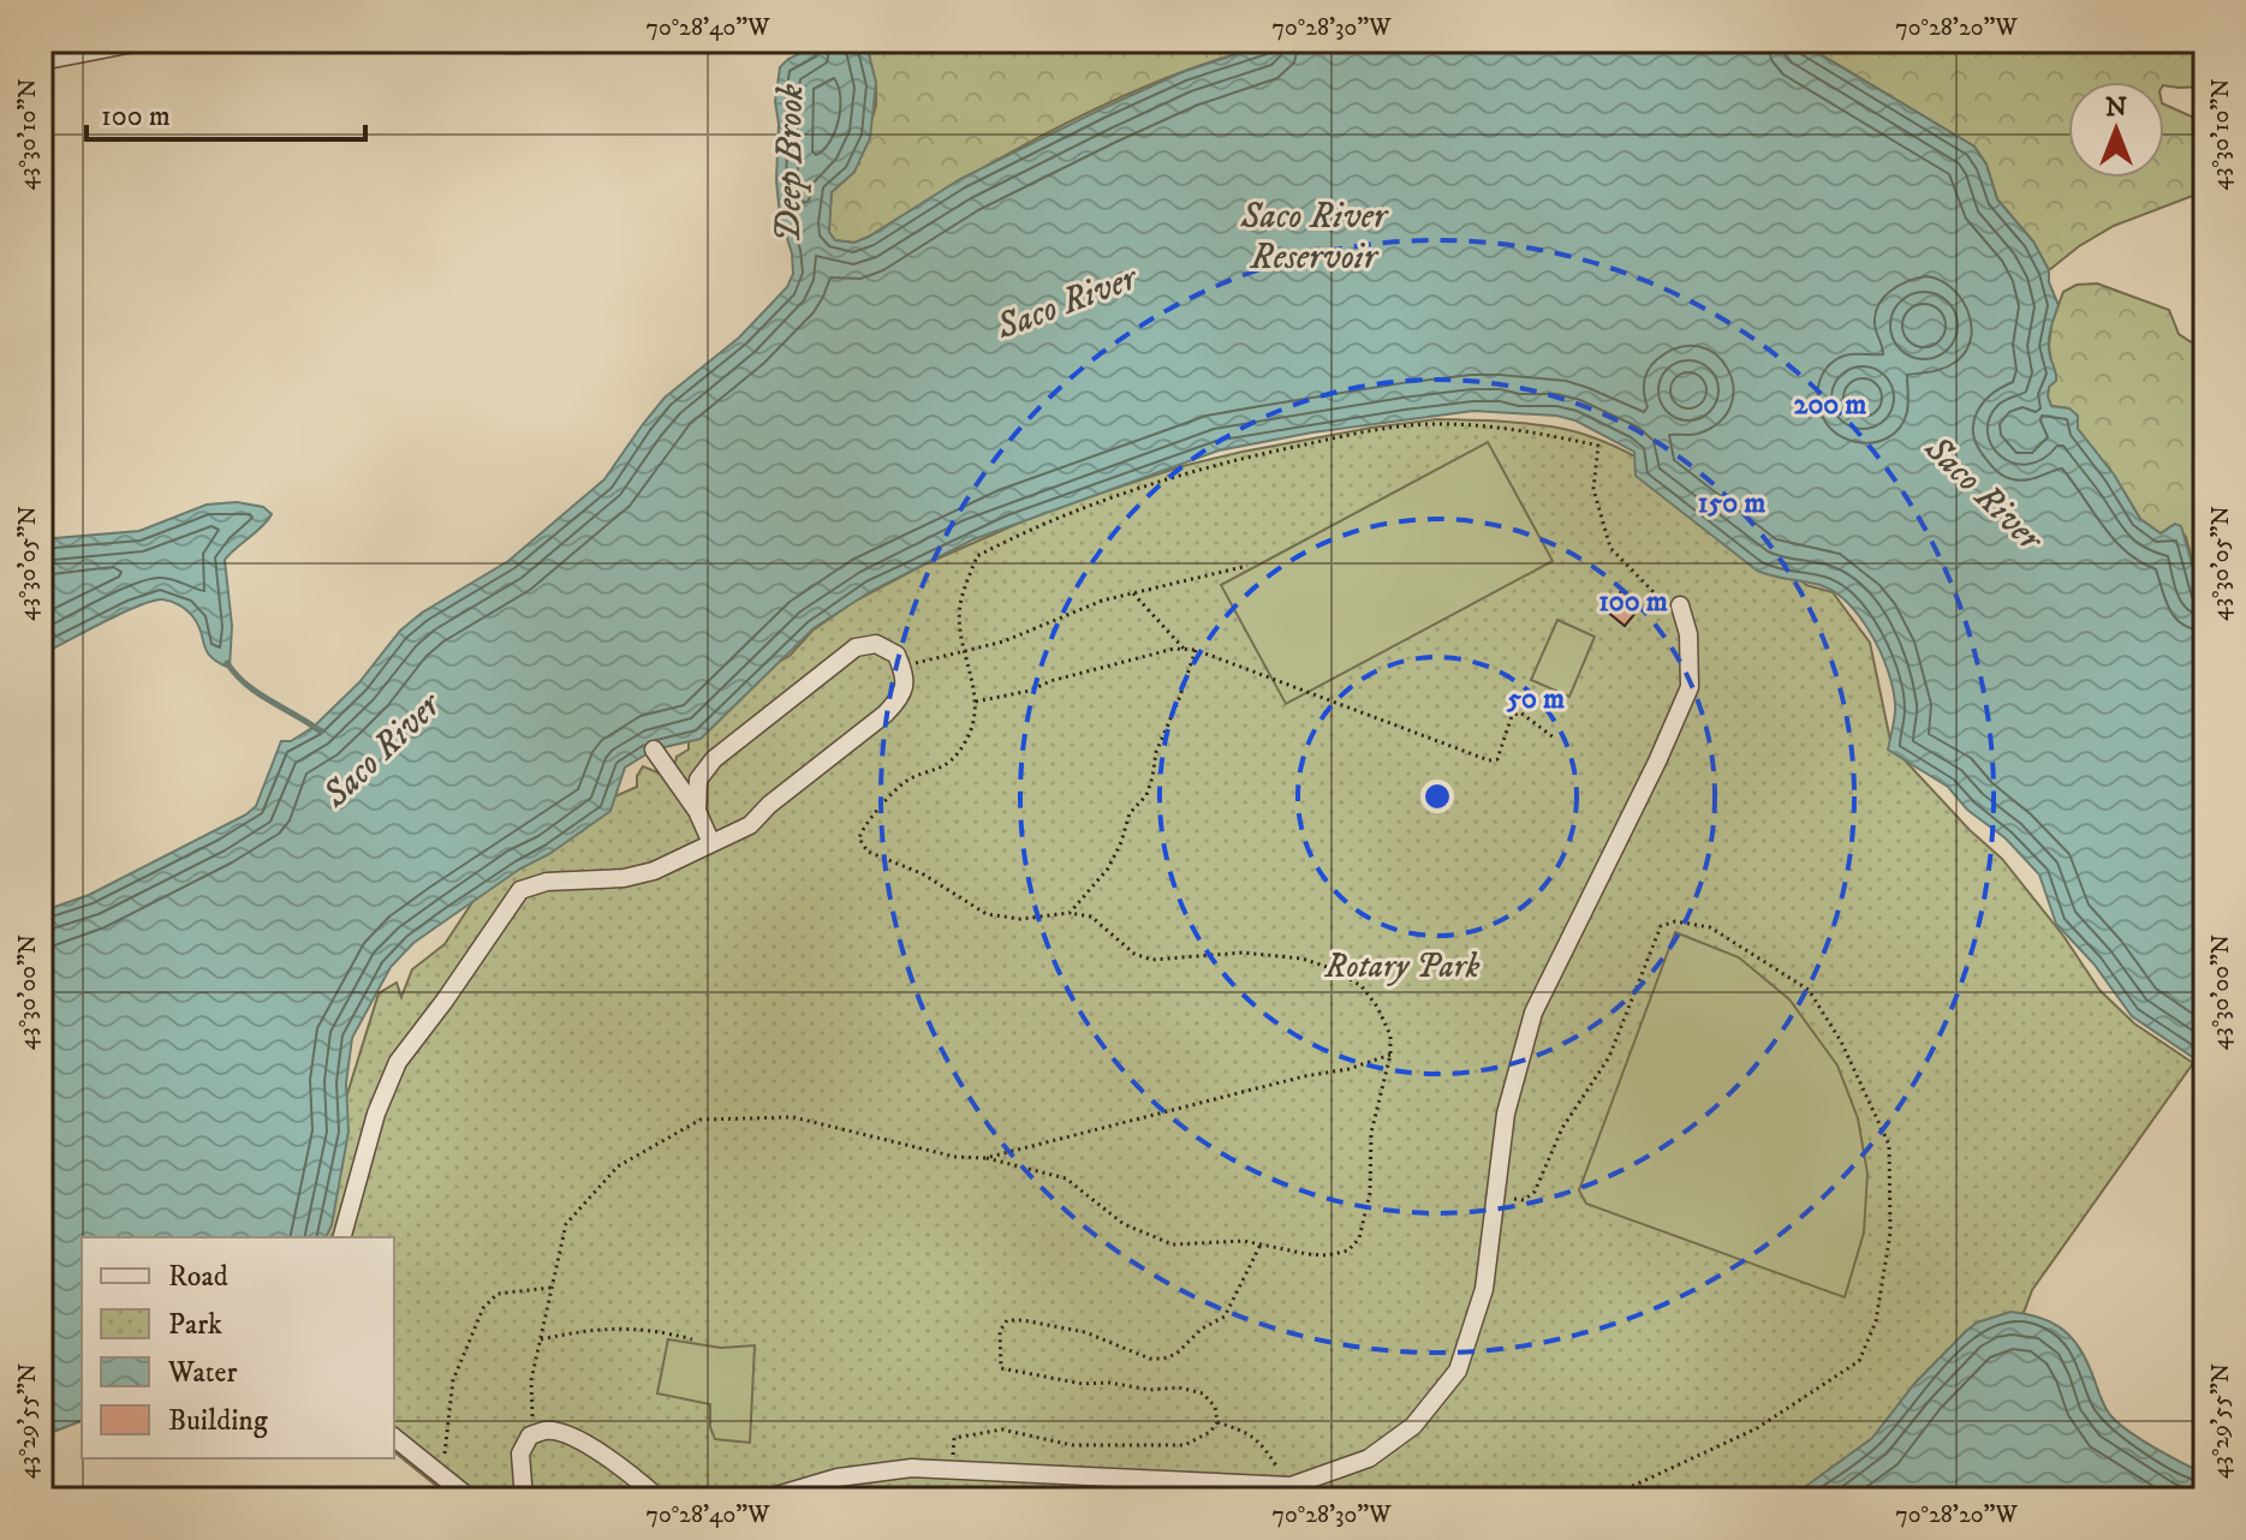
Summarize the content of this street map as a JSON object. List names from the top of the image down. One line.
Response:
{"water":["Deep Brook","Saco River Reservoir","Saco River"],"parks":["Rotary Park"],"legend":["Road","Park","Water","Building"],"scale_bar":"100 m","north":"top","coordinates":["70°28'40\"W","70°28'30\"W","70°28'20\"W","43°30'10\"N","43°30'05\"N","43°30'00\"N","43°29'55\"N"],"rings":["200 m","150 m","100 m","50 m"]}
